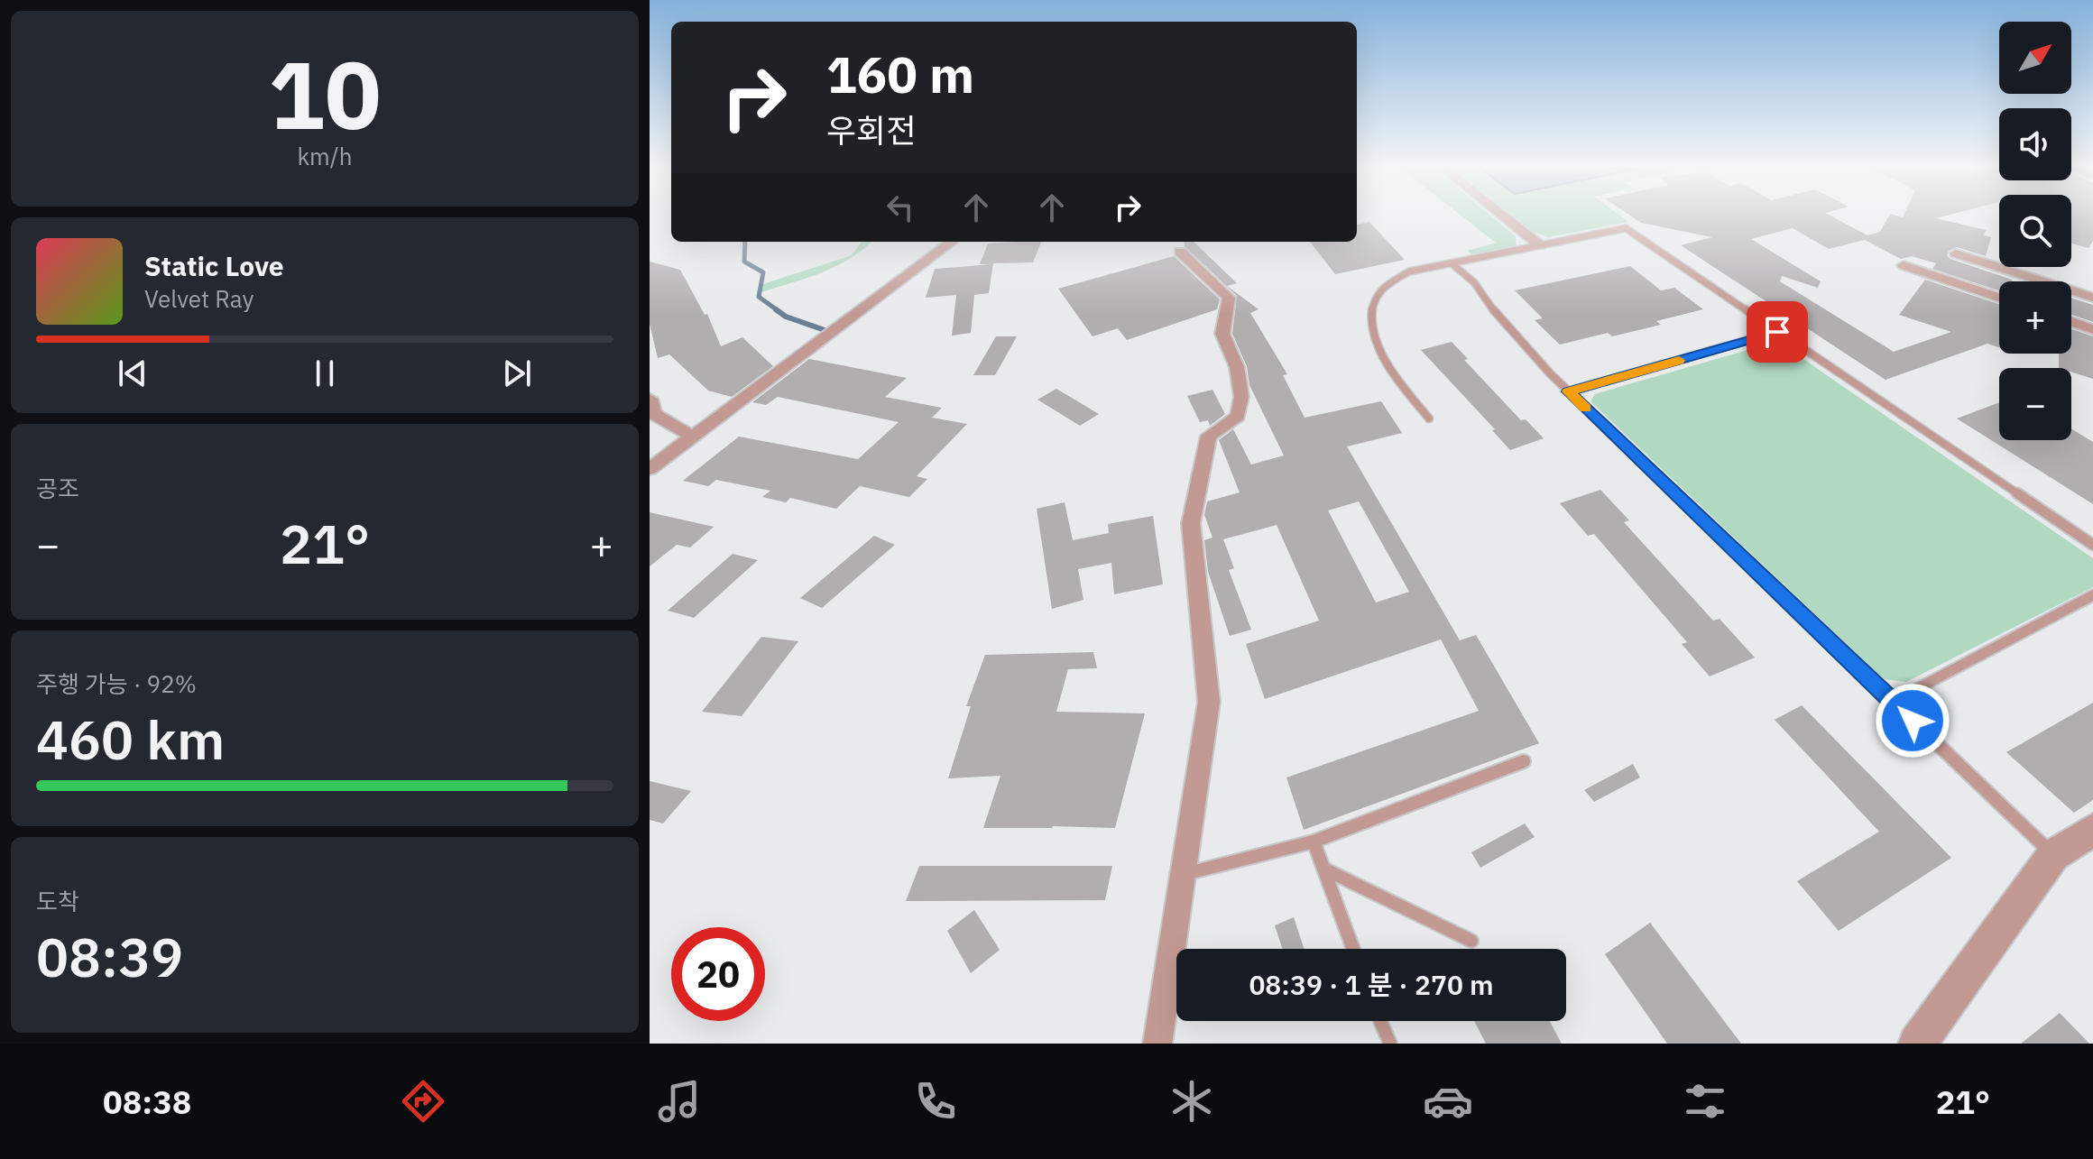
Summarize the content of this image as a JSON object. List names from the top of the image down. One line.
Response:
{"north":"top right","page":{"tile":[["10","km/h"],"공조",["주행 가능 · 92%","460 km"],["도착","08:39"]],"map_buttons":["+","−"],"turn":["160 m","우회전"],"song":["Static Love","Velvet Ray"],"heat":["−","21°","+"],"limit":"20","trip":"08:39 · 1 분 · 270 m","tabs":["08:38","21°"]}}
